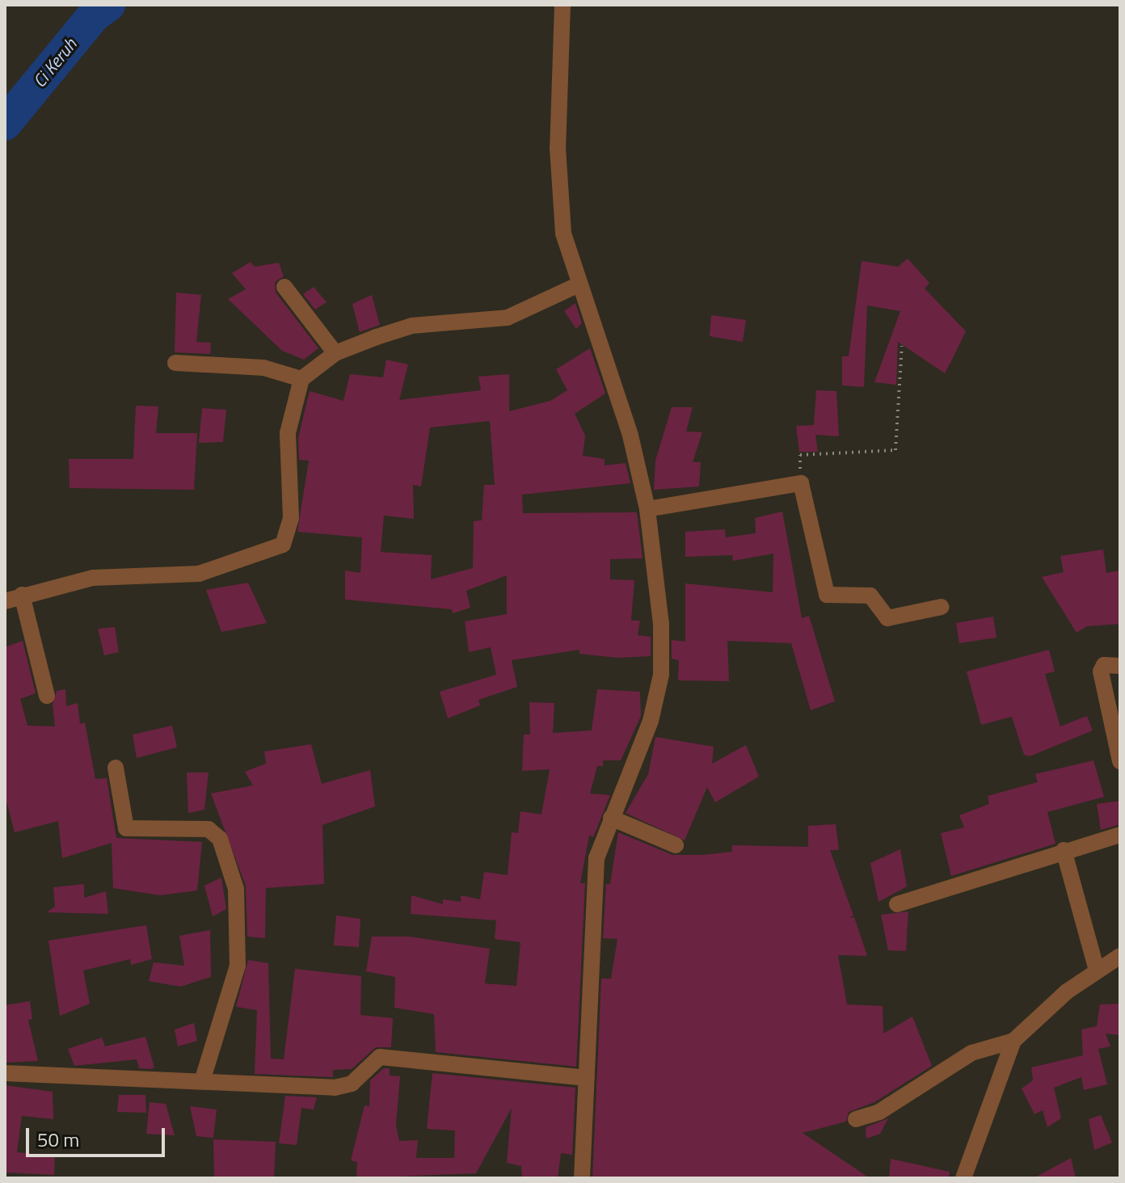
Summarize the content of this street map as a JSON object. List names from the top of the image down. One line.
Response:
{"water":["Ci Keruh"],"scale_bar":"50 m"}
